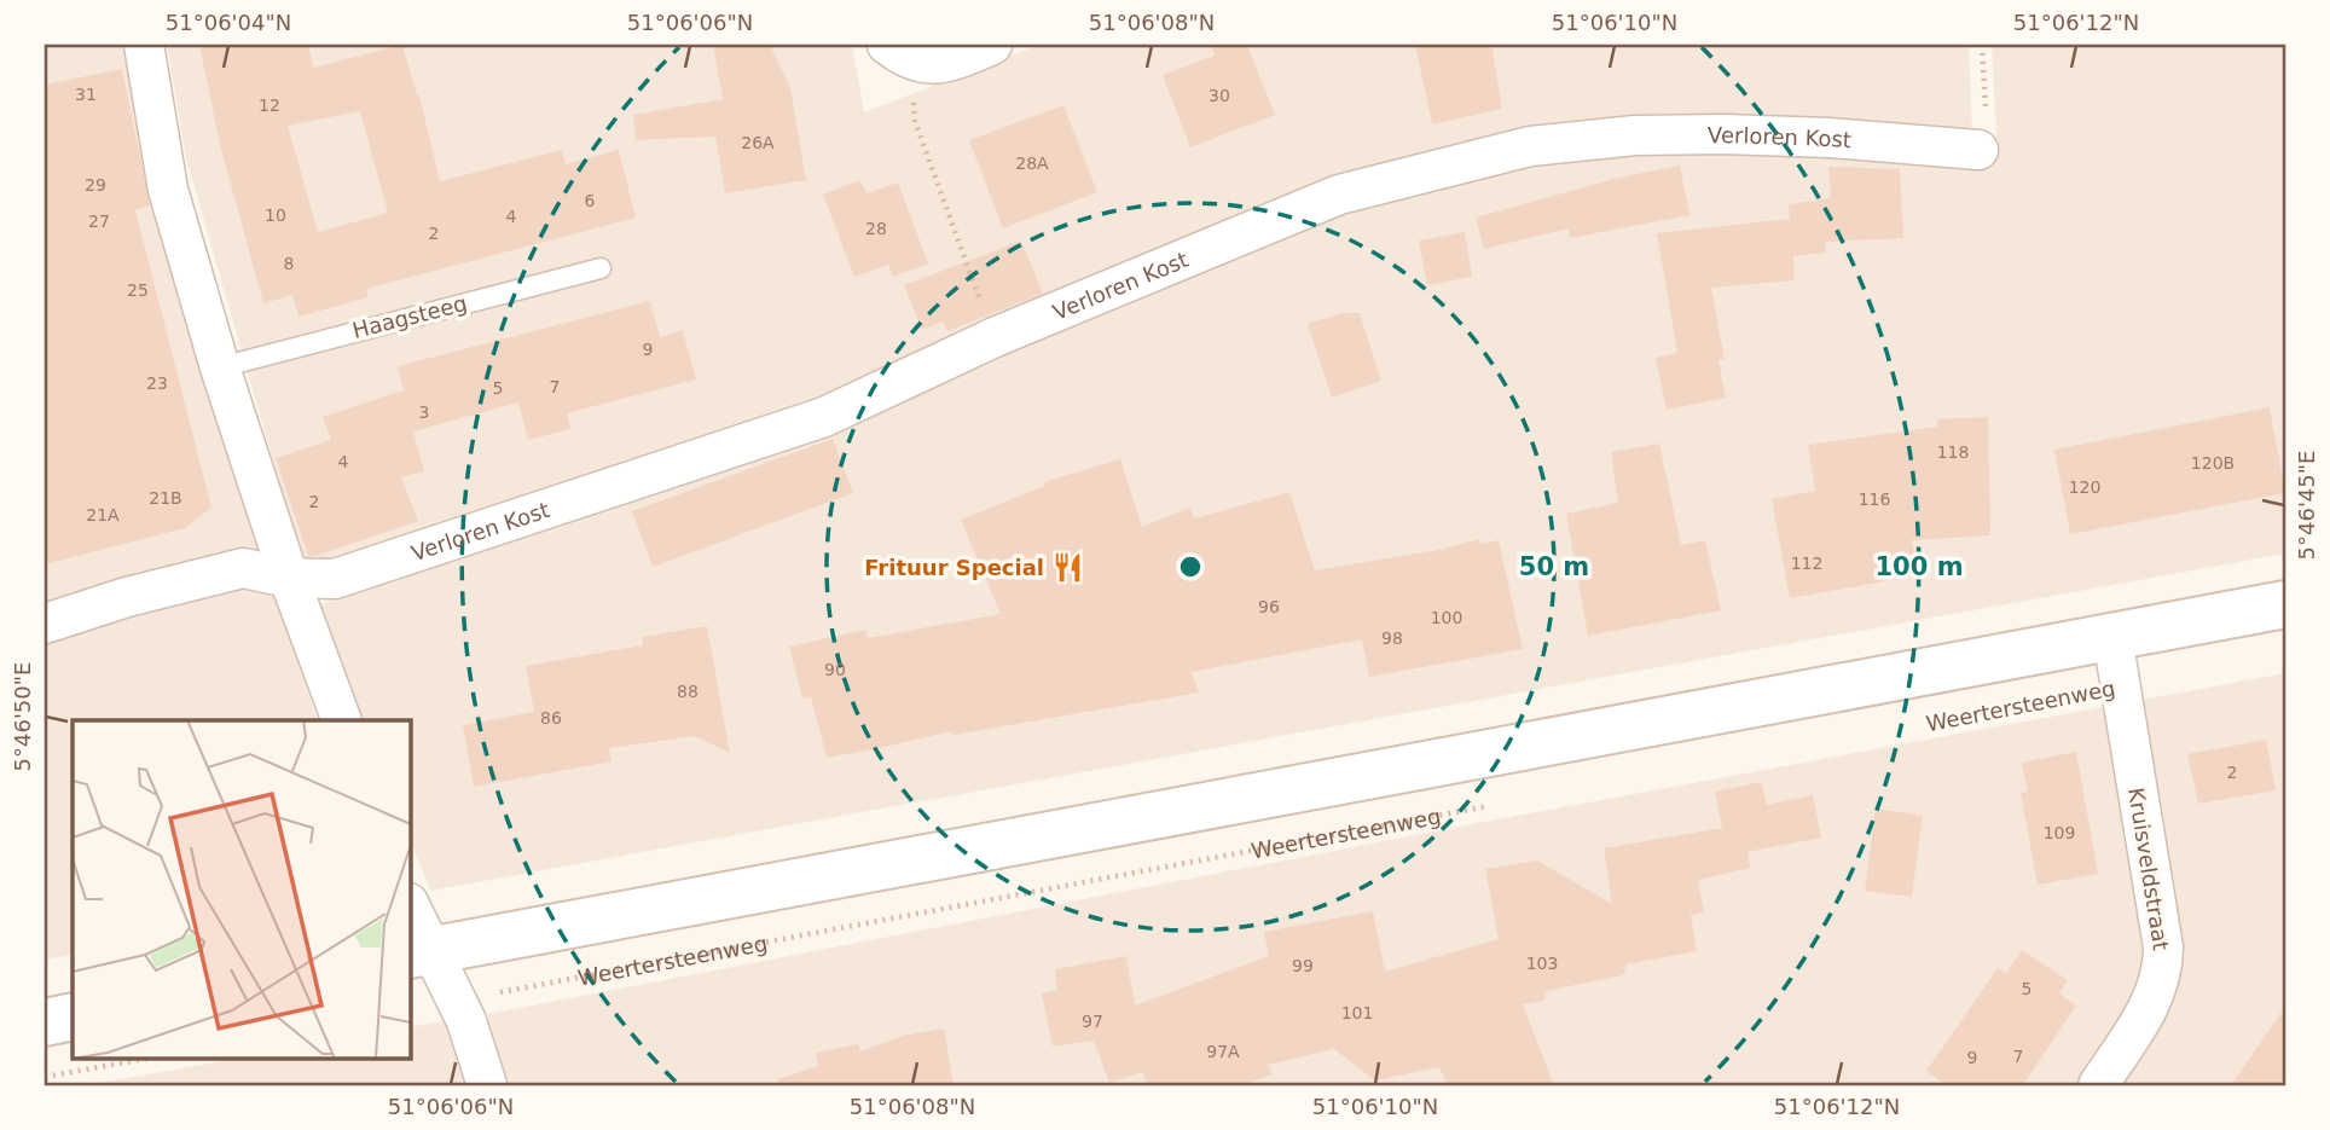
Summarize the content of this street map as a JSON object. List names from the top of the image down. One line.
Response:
{"streets":{"street":["Verloren Kost","Kruisveldstraat"],"lane":["Haagsteeg"],"path":["Weertersteenweg"]},"places":{"restaurant":["Frituur Special"]},"house_numbers":["31","30","12","26A","28A","29","6","10","4","27","28","2","8","25","9","23","7","5","3","118","4","120B","120","21B","116","2","21A","112","96","100","98","90","88","86","2","109","103","99","5","101","97","97A","7","9"],"coordinates":["51°06'04\"N","51°06'06\"N","51°06'08\"N","51°06'10\"N","51°06'12\"N","5°46'45\"E","5°46'50\"E"],"rings":["50 m","100 m"]}
